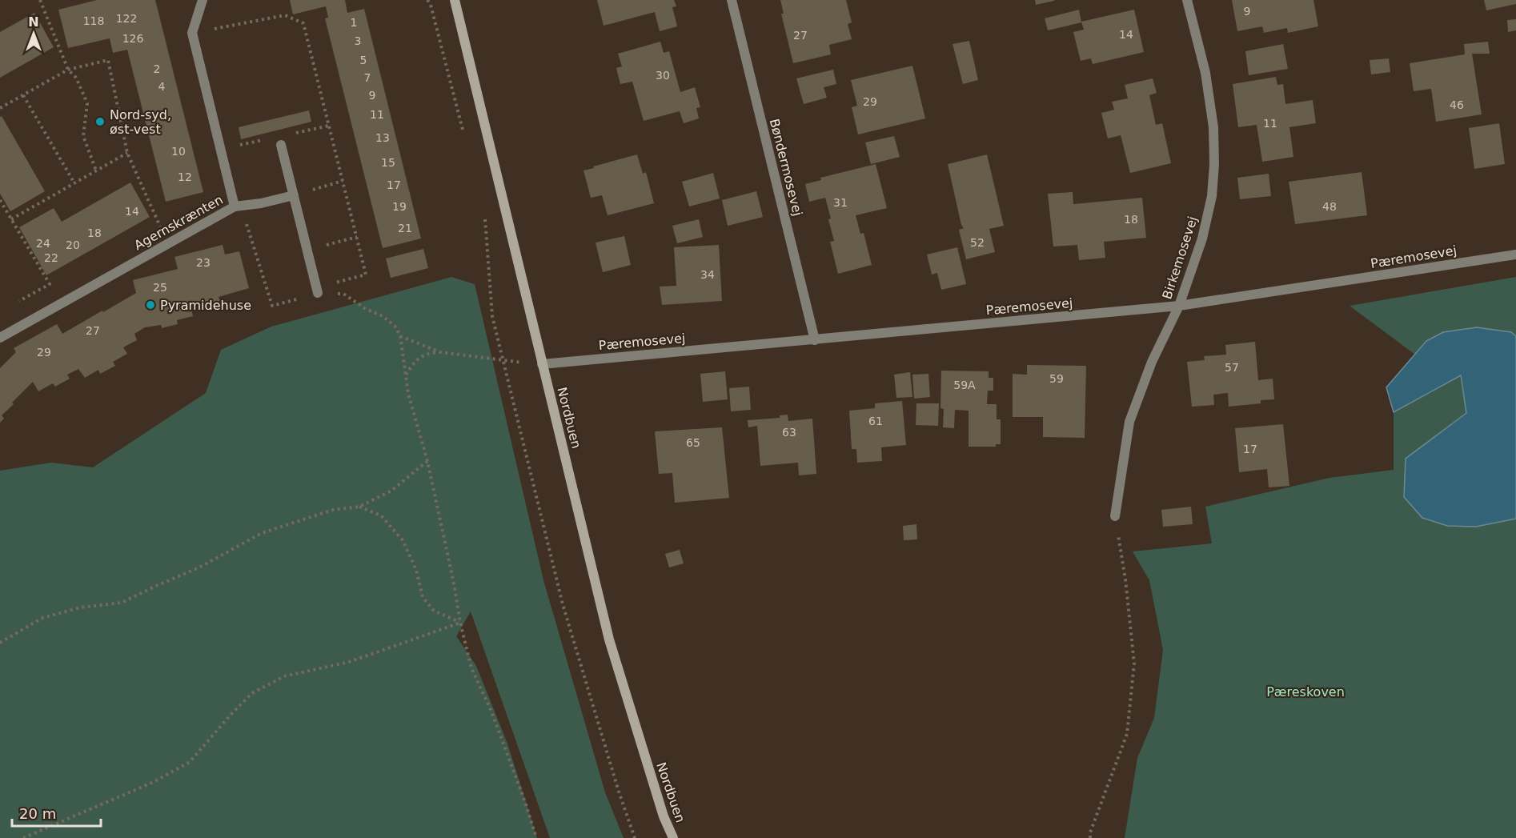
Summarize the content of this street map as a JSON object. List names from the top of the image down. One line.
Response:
{"streets":{"street":["Bøndermosevej","Agernskrænten","Pæremosevej","Birkemosevej","Nordbuen"]},"crossings":[["Bøndermosevej","Pæremosevej"],["Pæremosevej","Birkemosevej"],["Pæremosevej","Nordbuen"]],"parks":["Pæreskoven"],"places":["Nord-syd, øst-vest","Pyramidehuse"],"house_numbers":["9","122","118","1","14","27","126","3","5","2","30","7","4","9","29","46","11","11","13","10","15","12","17","31","19","48","14","18","21","18","52","24","20","22","23","34","25","27","29","57","59","59A","61","63","65","17"],"scale_bar":"20 m","north":"top"}
